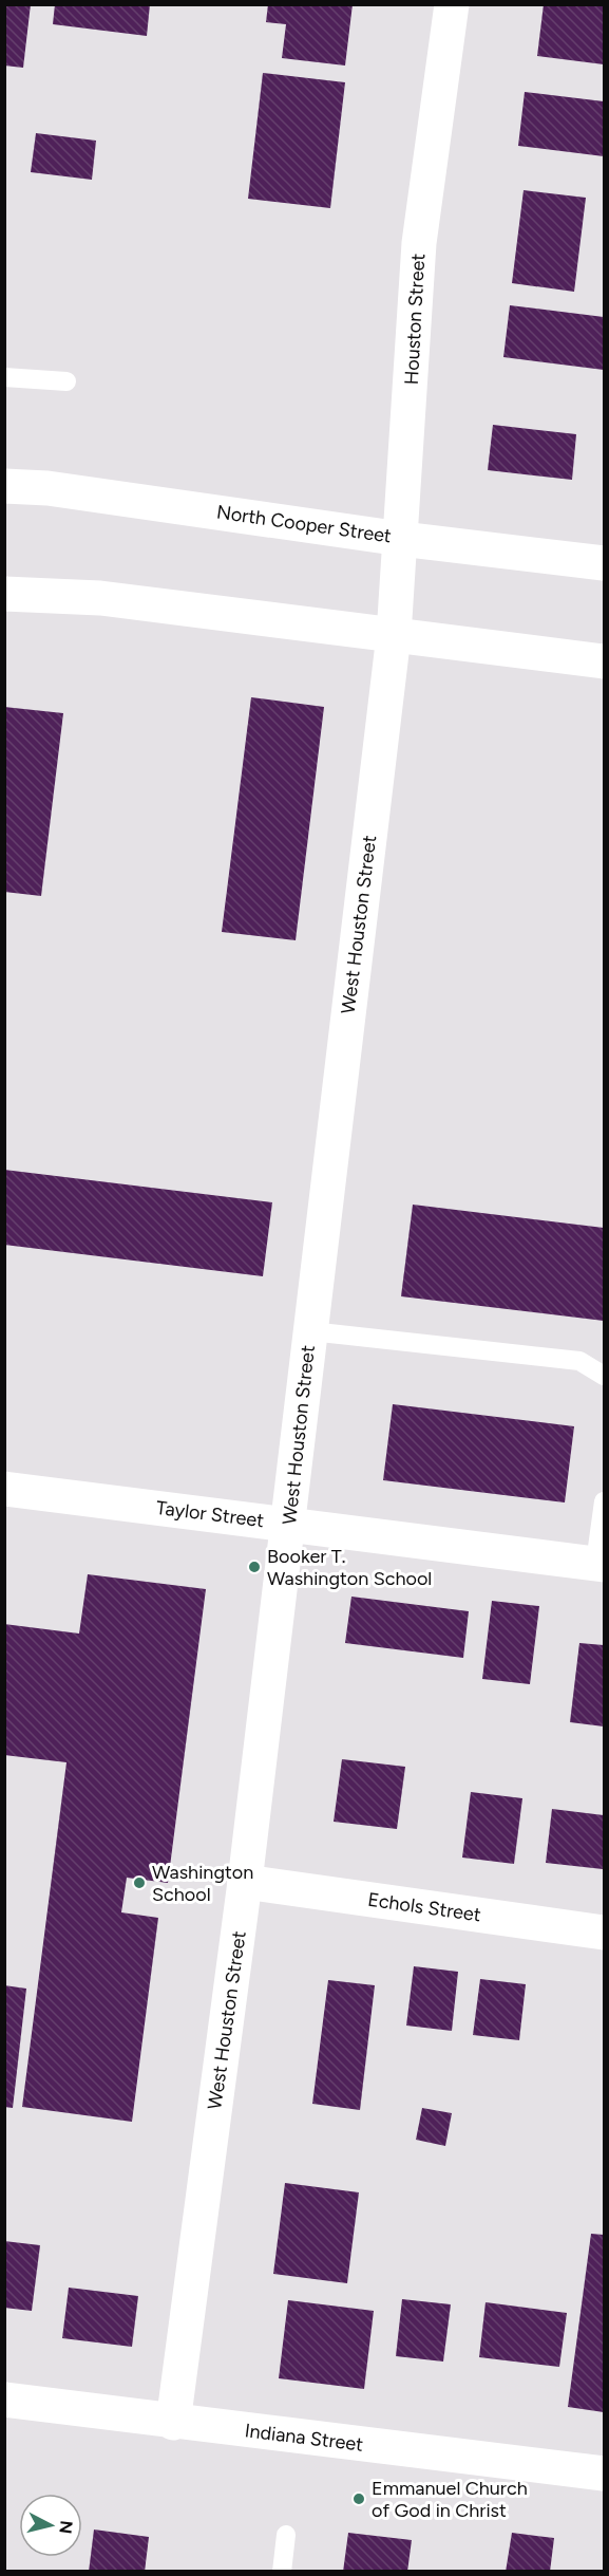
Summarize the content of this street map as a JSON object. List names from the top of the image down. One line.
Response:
{"streets":{"street":["Houston Street","North Cooper Street","West Houston Street","Taylor Street","Echols Street","Indiana Street"]},"crossings":[["Houston Street","North Cooper Street"],["Houston Street","West Houston Street"],["West Houston Street","Taylor Street"],["West Houston Street","Echols Street"],["West Houston Street","Indiana Street"]],"places":["Booker T. Washington School","Washington School","Emmanuel Church of God in Christ"],"north":"right"}
